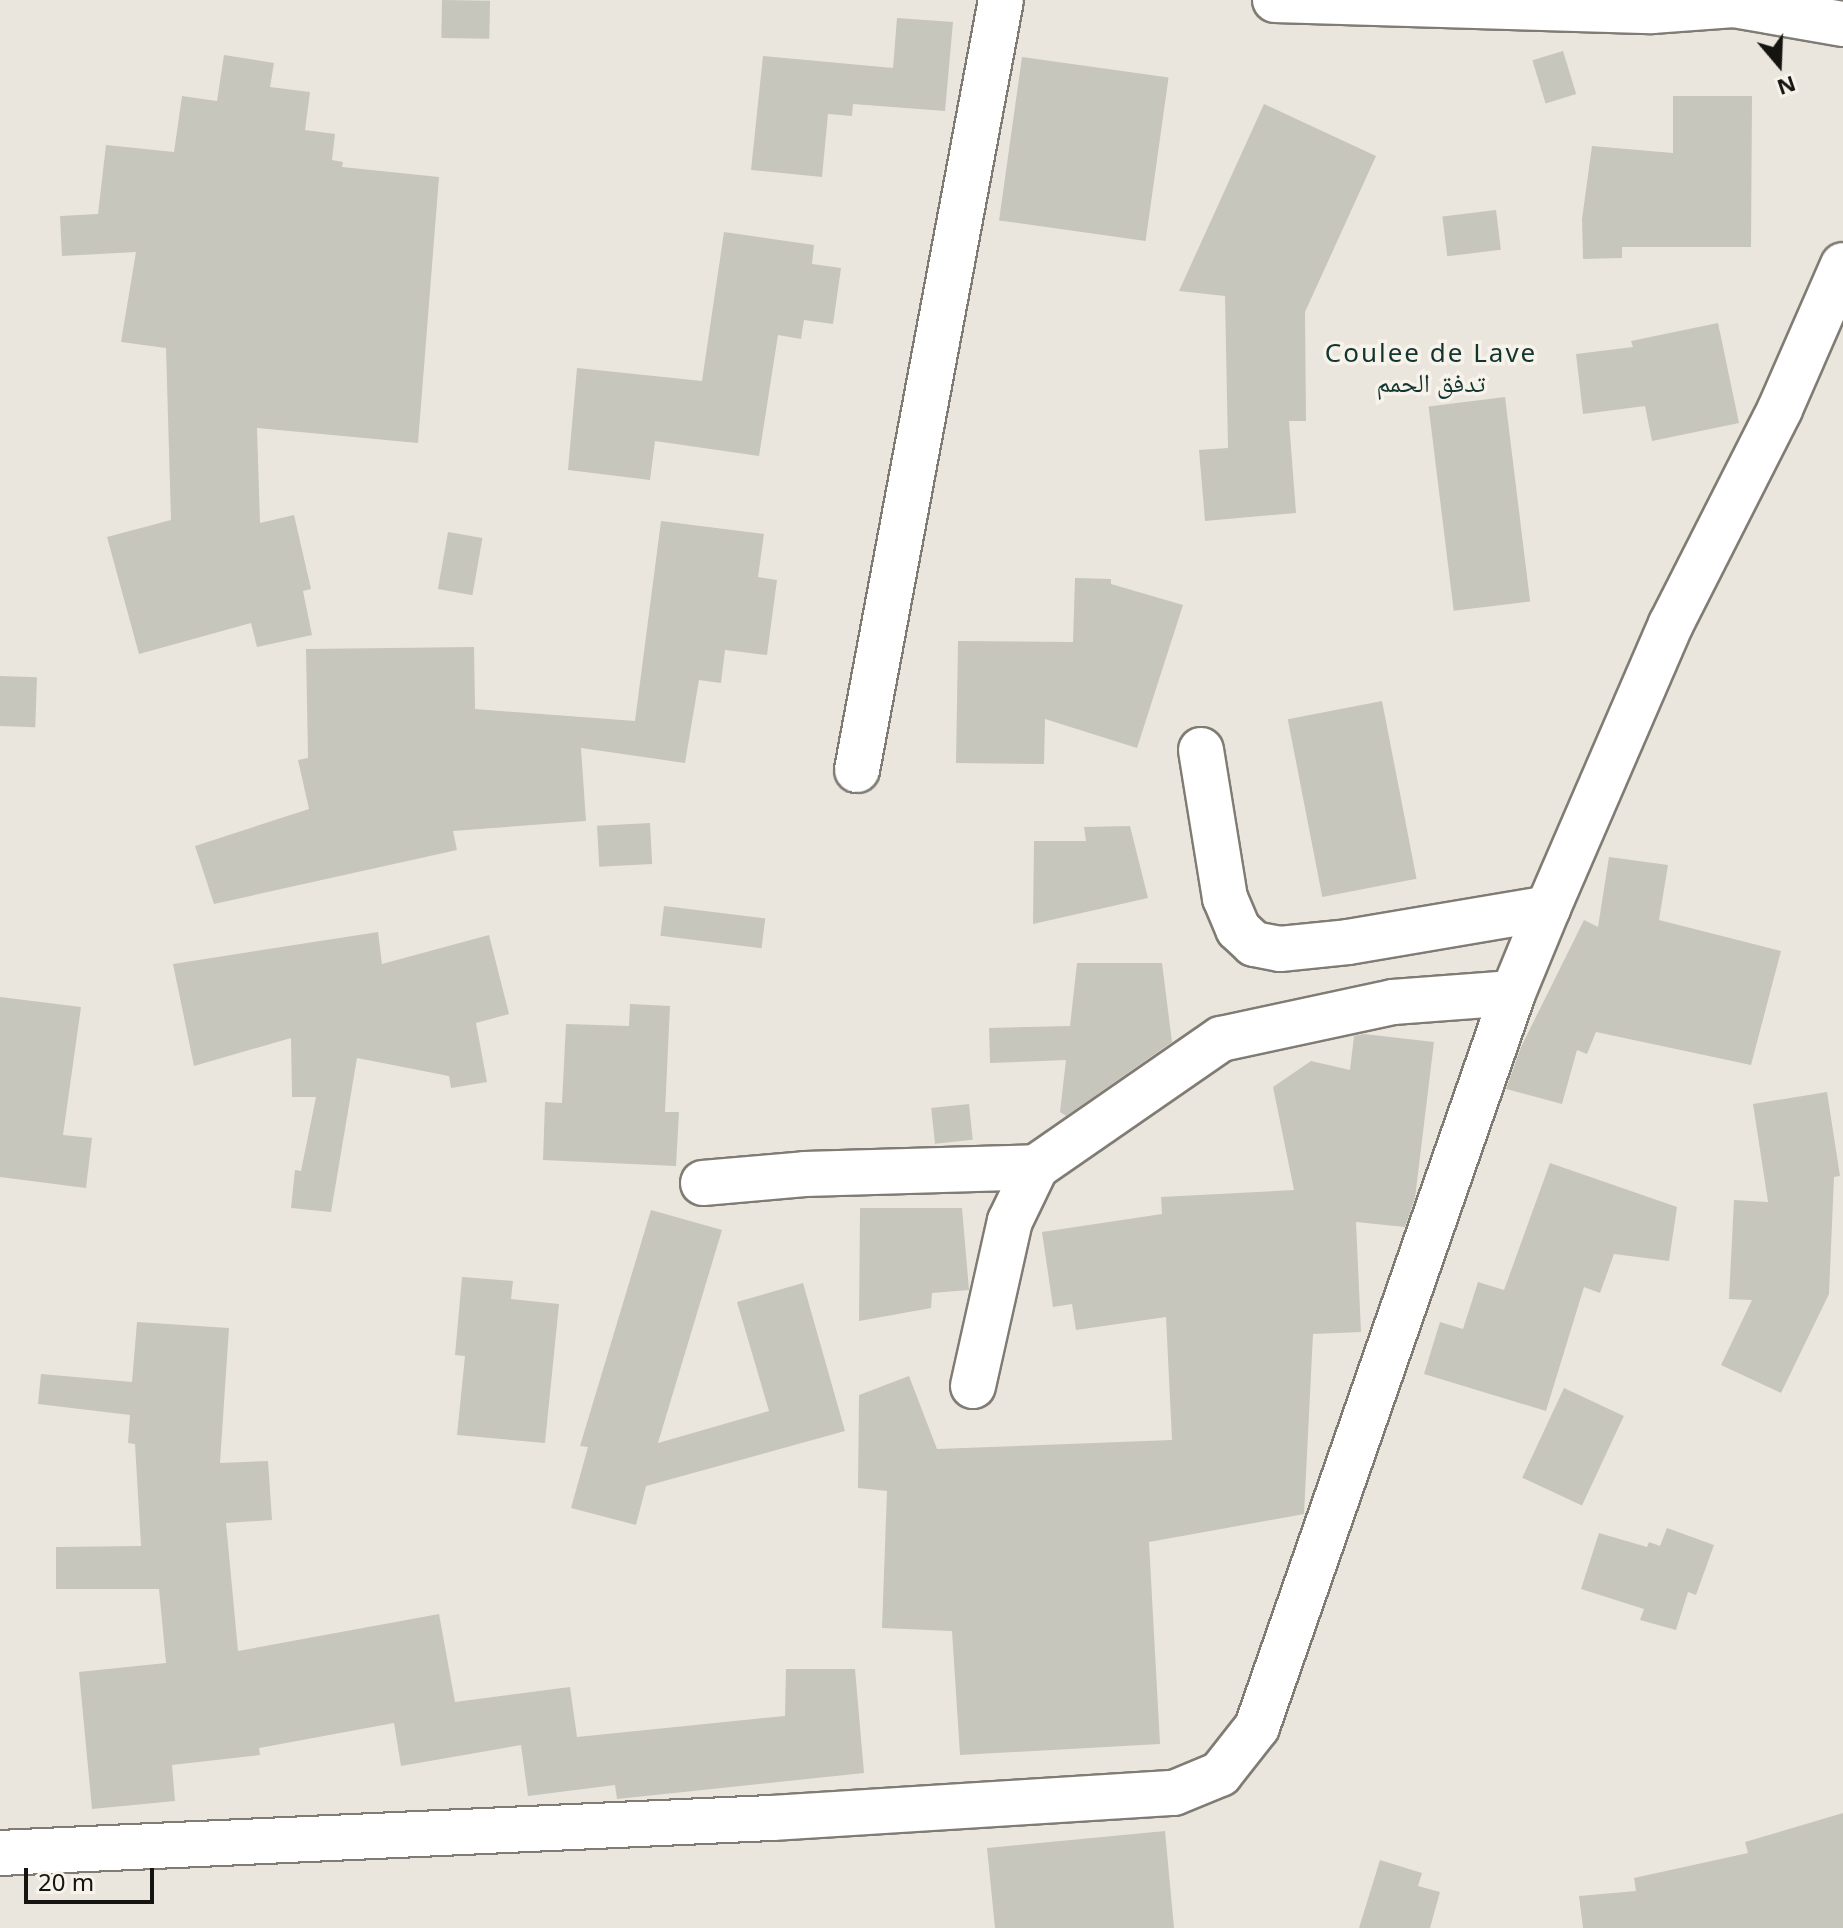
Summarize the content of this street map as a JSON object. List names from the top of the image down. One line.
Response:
{"districts":["Coulee de Lave تدفق الحمم"],"scale_bar":"20 m","north":"bottom"}
